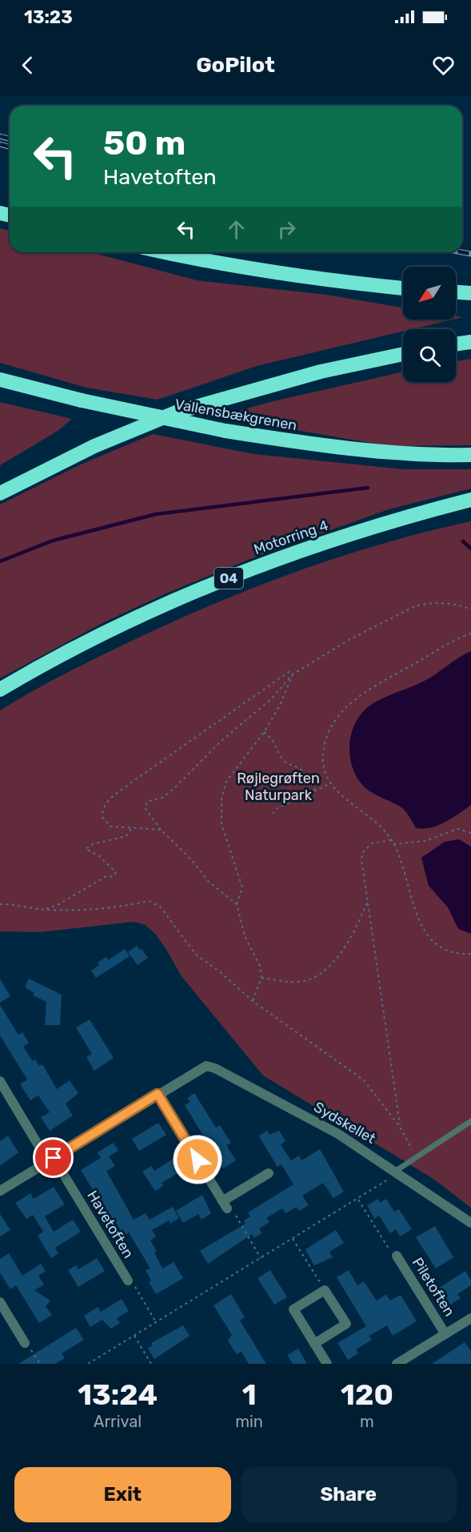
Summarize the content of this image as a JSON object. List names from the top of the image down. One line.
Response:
{"streets":{"highway":["Vallensbækgrenen","Motorring 4","O4"],"street":["Sydskellet","Havetoften","Piletoften"]},"parks":["Røjlegrøften Naturpark"],"north":"bottom left","page":{"status":"13:23","header":"GoPilot","turn":["50 m","Havetoften"],"eta":["13:24","Arrival","1","min","120","m"],"buttons":["Exit","Share"]}}
